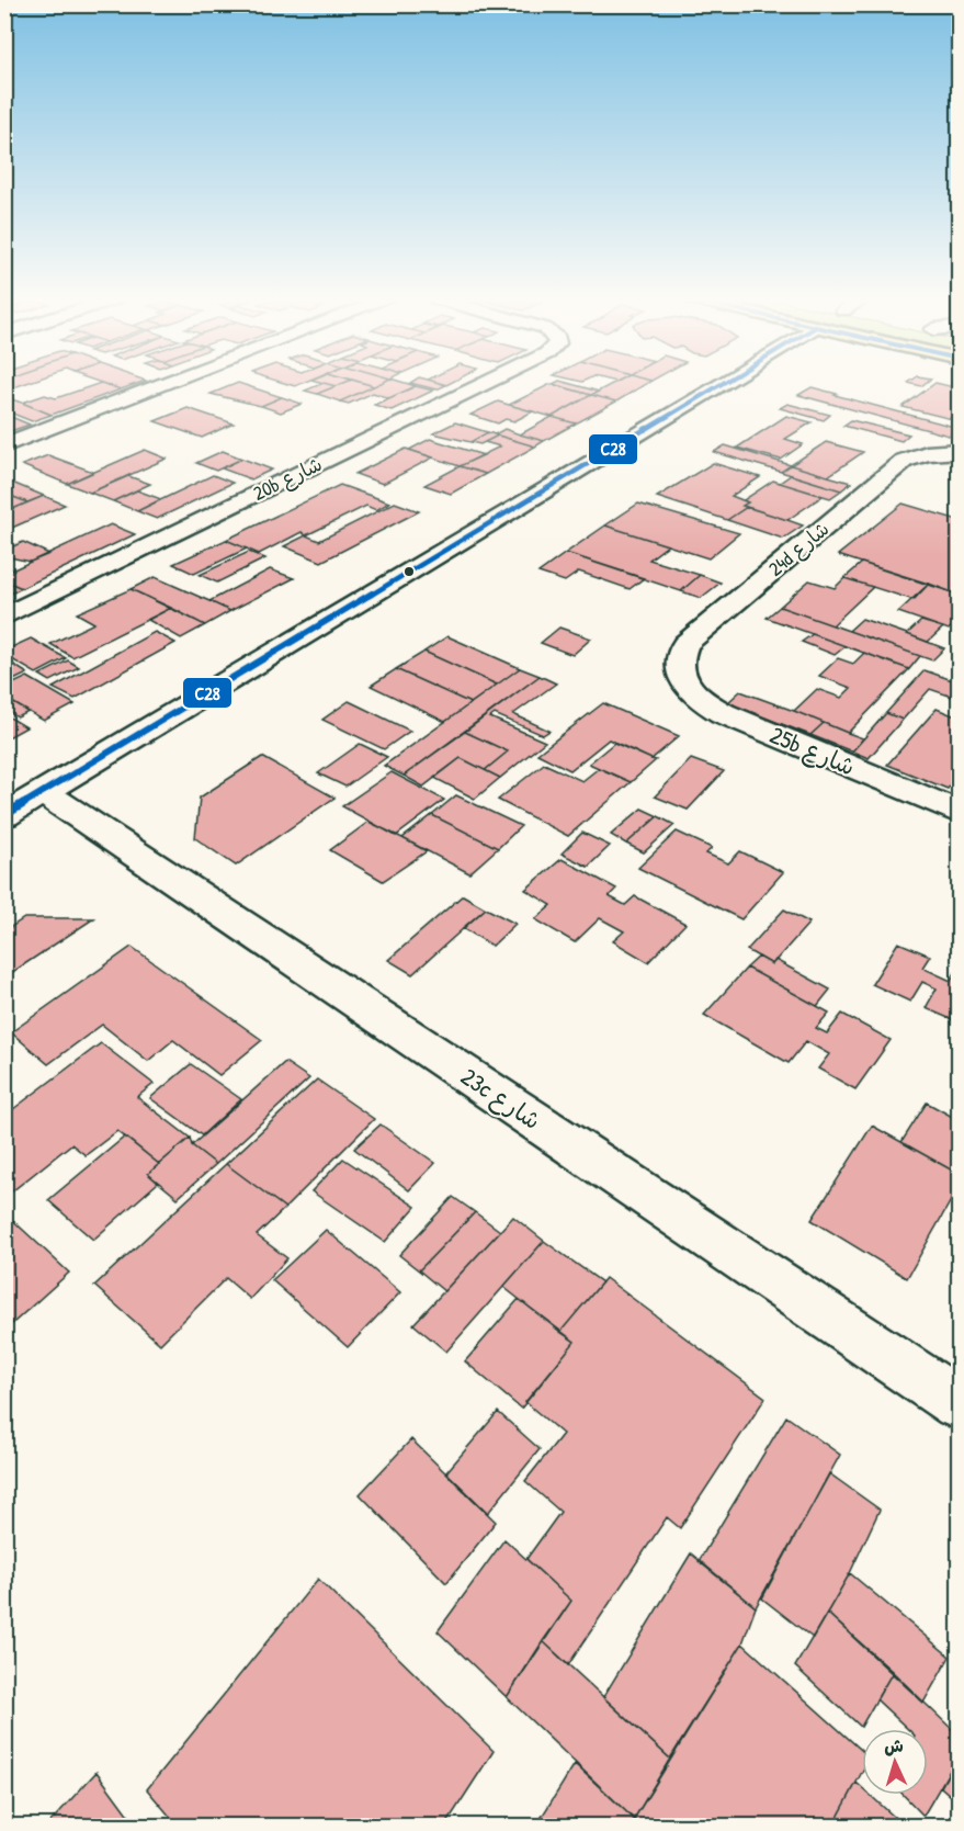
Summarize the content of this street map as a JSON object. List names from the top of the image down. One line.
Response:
{"streets":{"street":["20b شارع","24d شارع","25b شارع","23c شارع"]},"crossings":[["24d شارع","25b شارع"]],"lines":["transit line C28"],"north":"top"}
